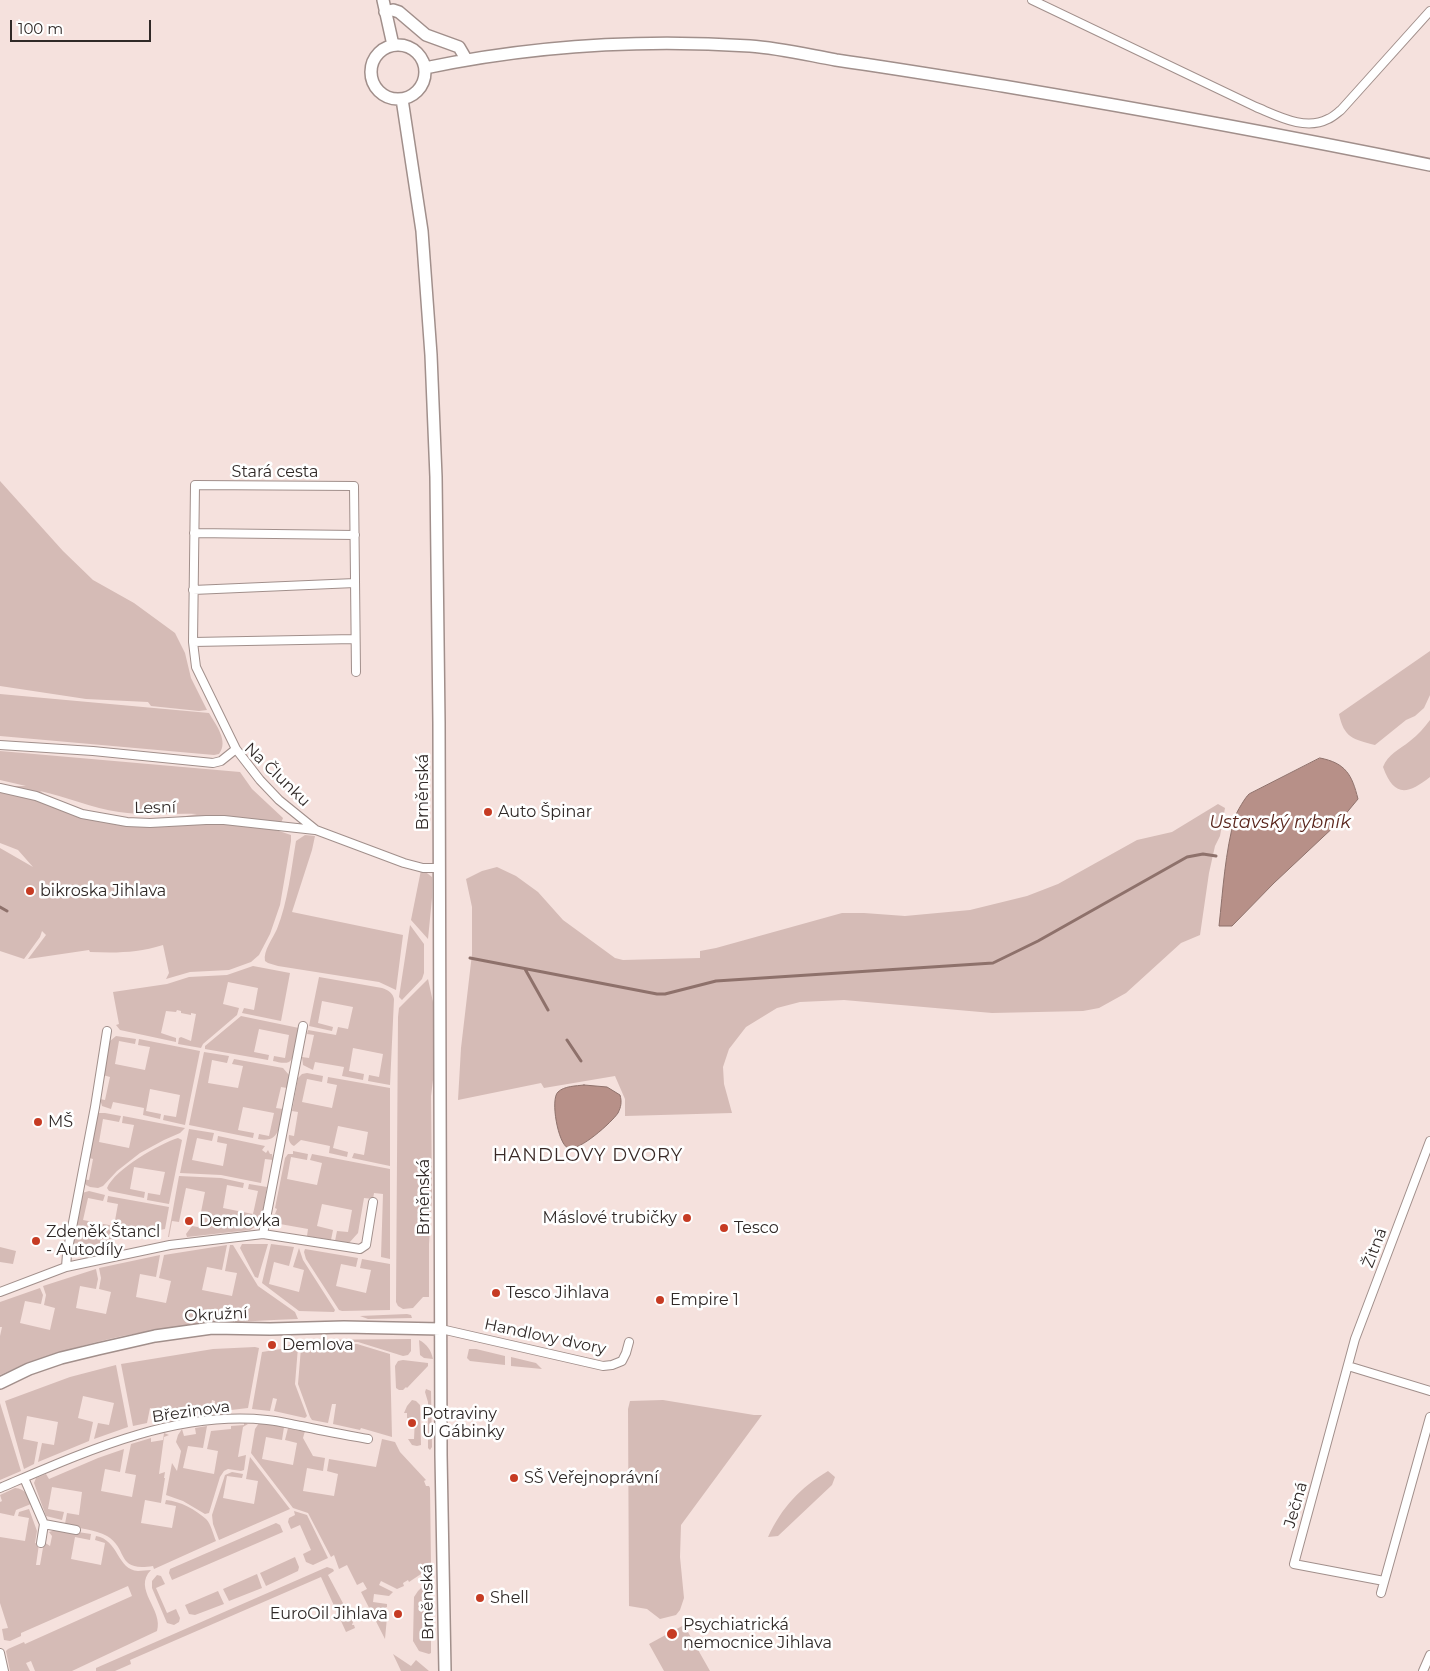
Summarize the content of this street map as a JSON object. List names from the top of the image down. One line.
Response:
{"streets":{"main road":["Brněnská","Okružní"],"street":["Stará cesta","Na Člunku","Lesní","Žitná","Handlovy dvory","Březinova","Ječná"]},"crossings":[["Stará cesta","Na Člunku"],["Na Člunku","Brněnská"],["Na Člunku","Lesní"],["Brněnská","Okružní"],["Brněnská","Handlovy dvory"],["Žitná","Ječná"],["Okružní","Handlovy dvory"]],"districts":["HANDLOVY DVORY"],"water":["Ustavský rybník"],"places":["Auto Špinar","bikroska Jihlava","MŠ","Máslové trubičky","Demlovka","Tesco","Zdeněk Štancl - Autodíly","Tesco Jihlava","Empire 1","Demlova","Potraviny U Gábinky","SŠ Veřejnoprávní","Shell","EuroOil Jihlava","Psychiatrická nemocnice Jihlava"],"scale_bar":"100 m"}
